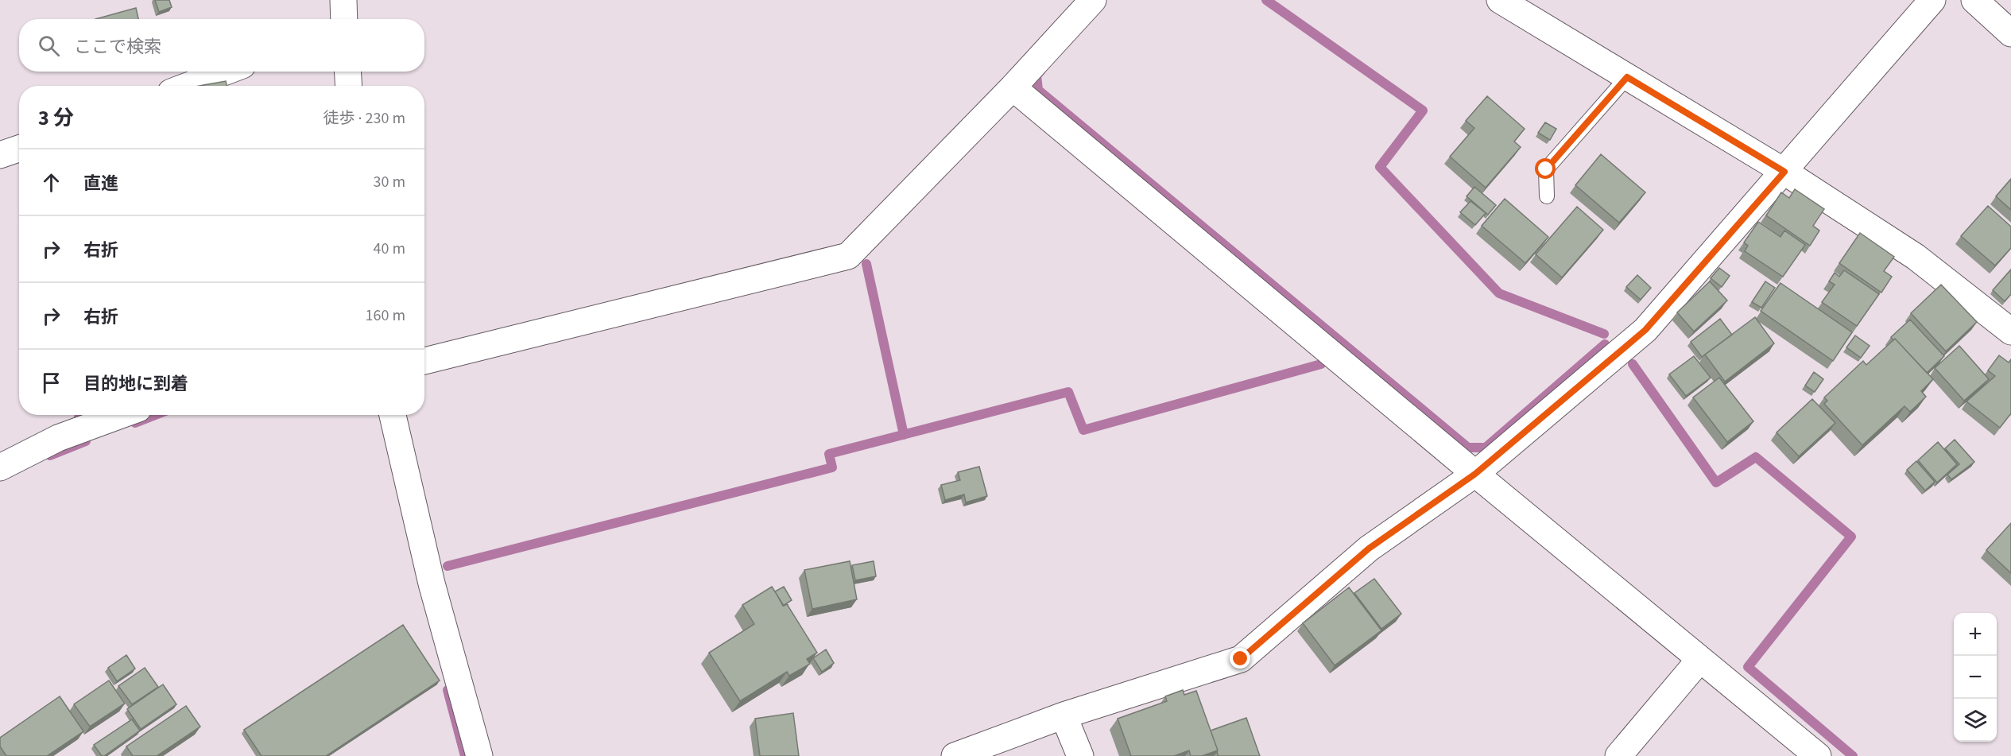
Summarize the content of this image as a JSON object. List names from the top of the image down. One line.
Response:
{"page":{"search":"ここで検索","heading":["3 分","徒歩 · 230 m"],"list":[["直進","30 m"],["右折","40 m"],["右折","160 m"],"目的地に到着"],"map_buttons":["+","−"]}}
